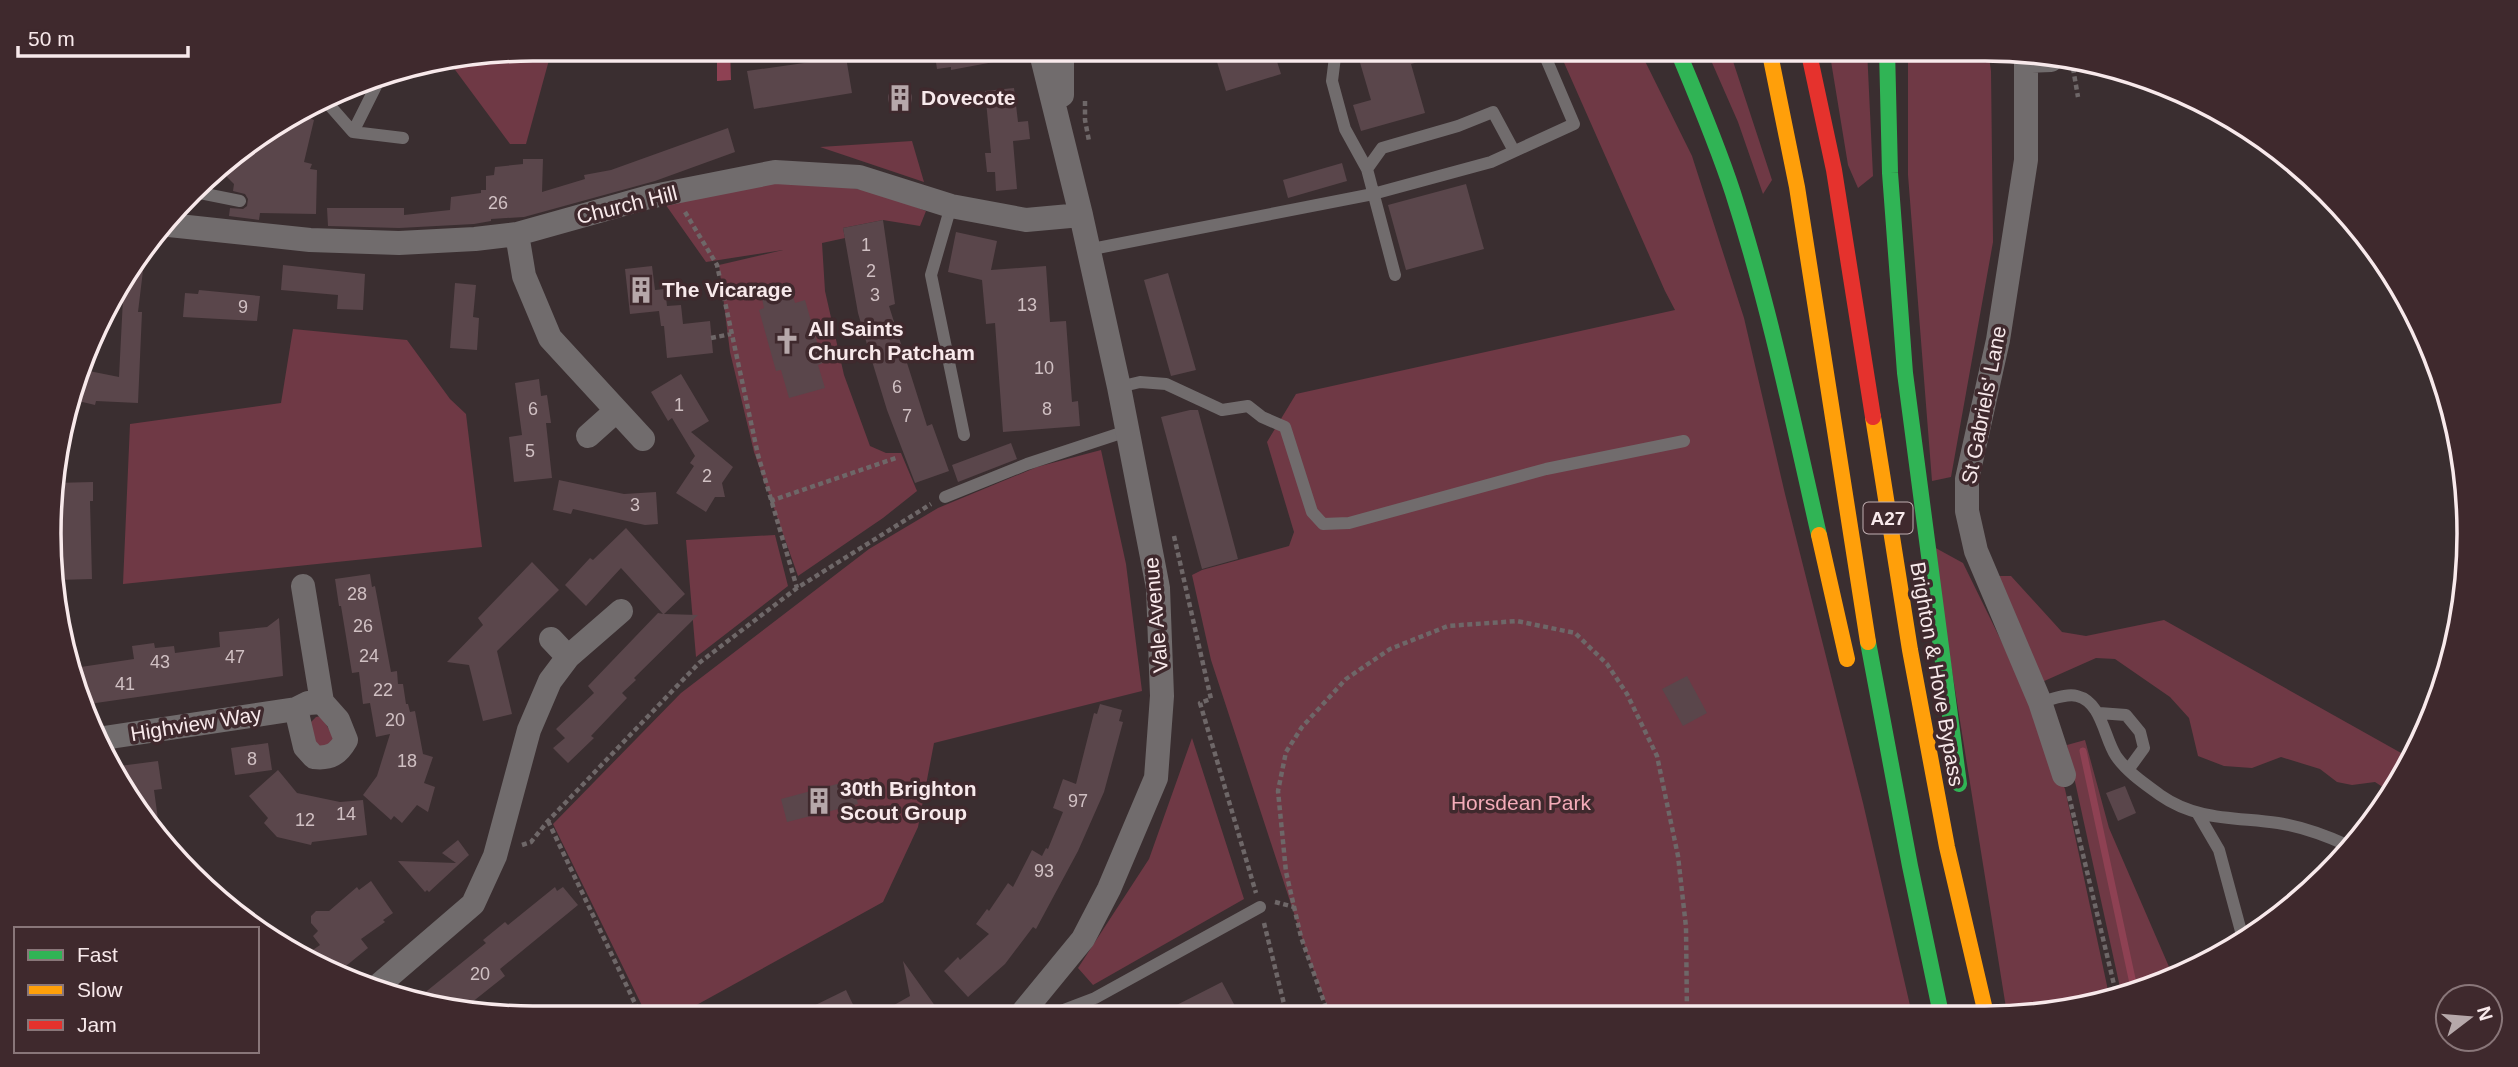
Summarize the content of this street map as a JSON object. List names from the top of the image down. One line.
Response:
{"streets":{"highway":["A27","Brighton & Hove Bypass"],"street":["Church Hill","St Gabriels' Lane","Vale Avenue","Highview Way"]},"crossings":[["Church Hill","Vale Avenue"],["A27","Brighton & Hove Bypass"]],"parks":["Horsdean Park"],"places":{"building":["Dovecote","The Vicarage","30th Brighton Scout Group"],"church":["All Saints Church Patcham"]},"house_numbers":["26","1","2","3","13","9","10","6","1","6","8","7","5","2","3","28","26","24","47","43","41","22","20","8","18","97","14","12","93","20"],"legend":["Fast","Slow","Jam"],"scale_bar":"50 m","north":"right"}
